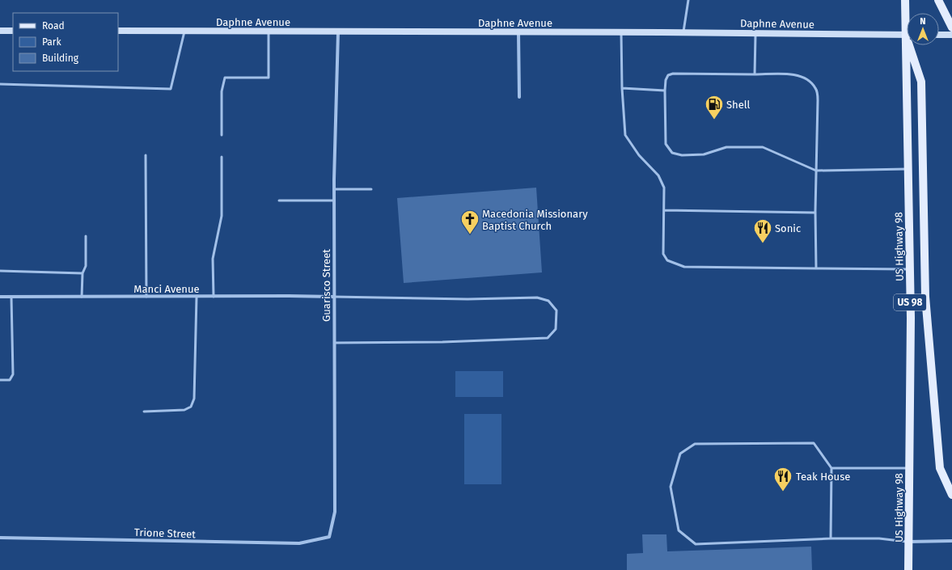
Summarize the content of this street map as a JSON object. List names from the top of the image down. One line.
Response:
{"streets":{"main road":["US Highway 98","US 98"],"street":["Daphne Avenue","Guarisco Street","Manci Avenue","Trione Street"]},"crossings":[["Daphne Avenue","Guarisco Street"],["Guarisco Street","Manci Avenue"],["Guarisco Street","Trione Street"]],"places":{"fuel station":["Shell"],"church":["Macedonia Missionary Baptist Church"],"restaurant":["Sonic","Teak House"]},"legend":["Road","Park","Building"],"north":"top"}
